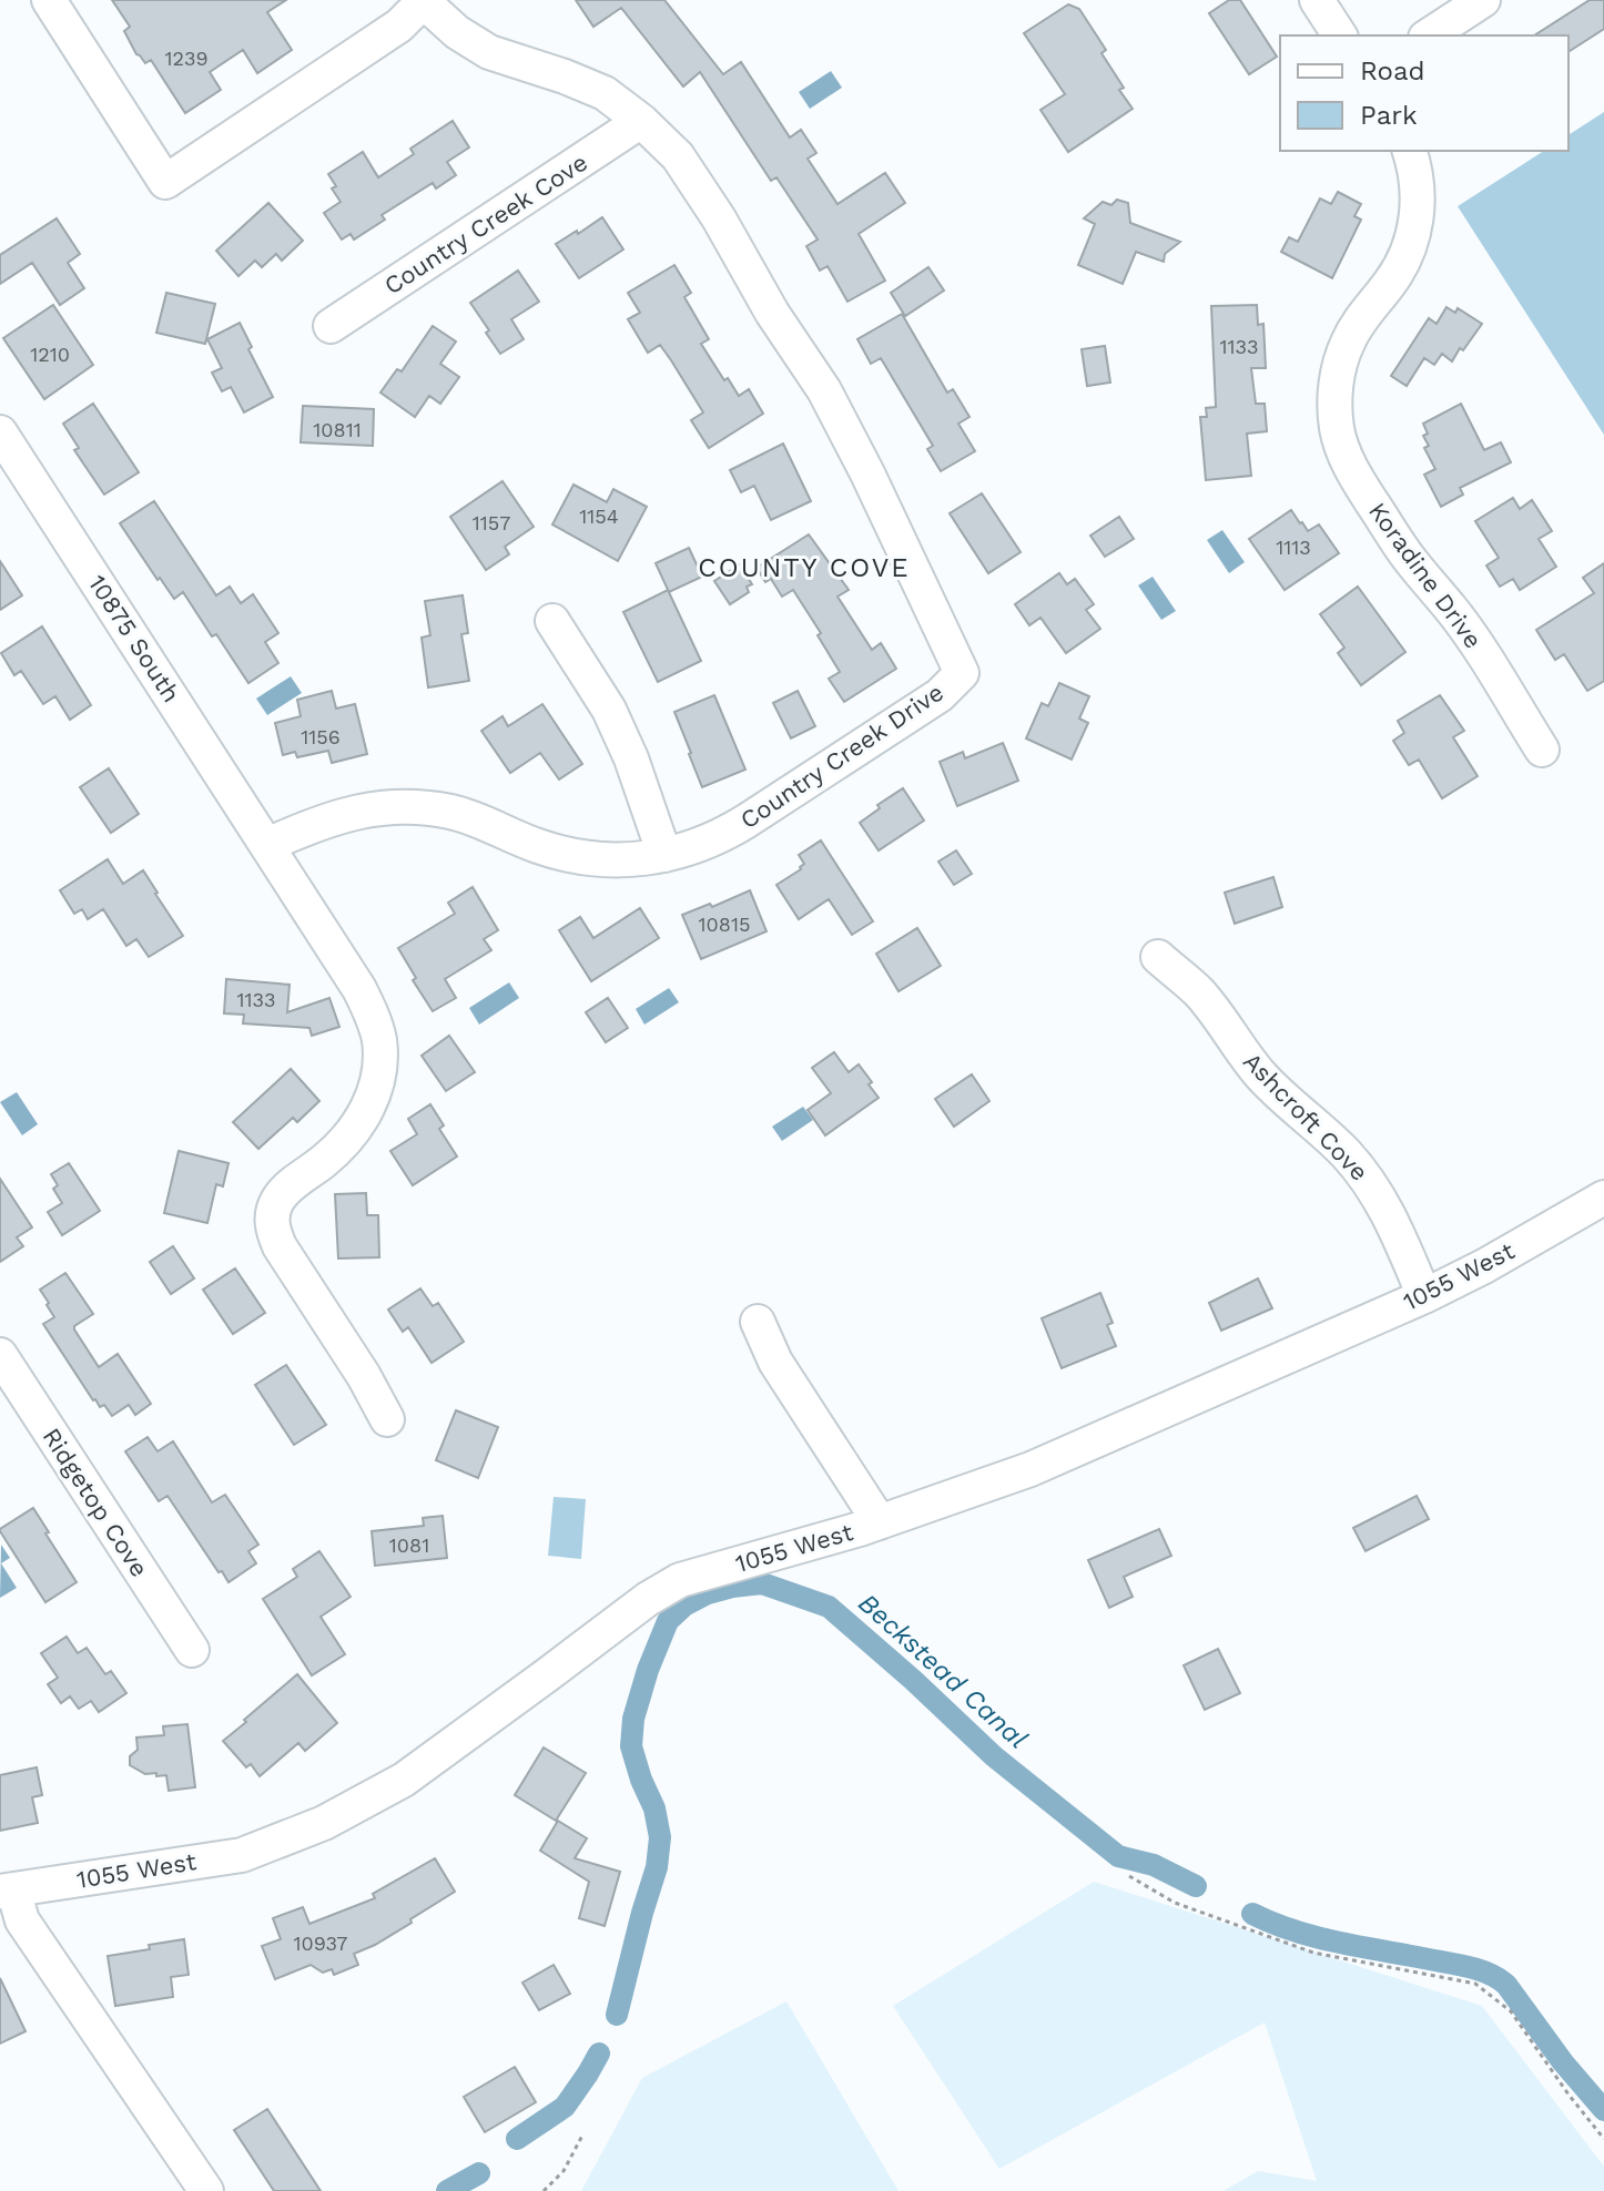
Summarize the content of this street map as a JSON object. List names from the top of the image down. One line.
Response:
{"streets":{"street":["Country Creek Cove","Koradine Drive","10875 South","Country Creek Drive","Ashcroft Cove","1055 West","Ridgetop Cove"]},"crossings":[["Country Creek Cove","Country Creek Drive"],["10875 South","Country Creek Drive"],["Ashcroft Cove","1055 West"]],"districts":["COUNTY COVE"],"water":["Beckstead Canal"],"house_numbers":["1239","1133","1210","10811","1154","1157","1113","1156","10815","1133","1081","10937"],"legend":["Road","Park"]}
